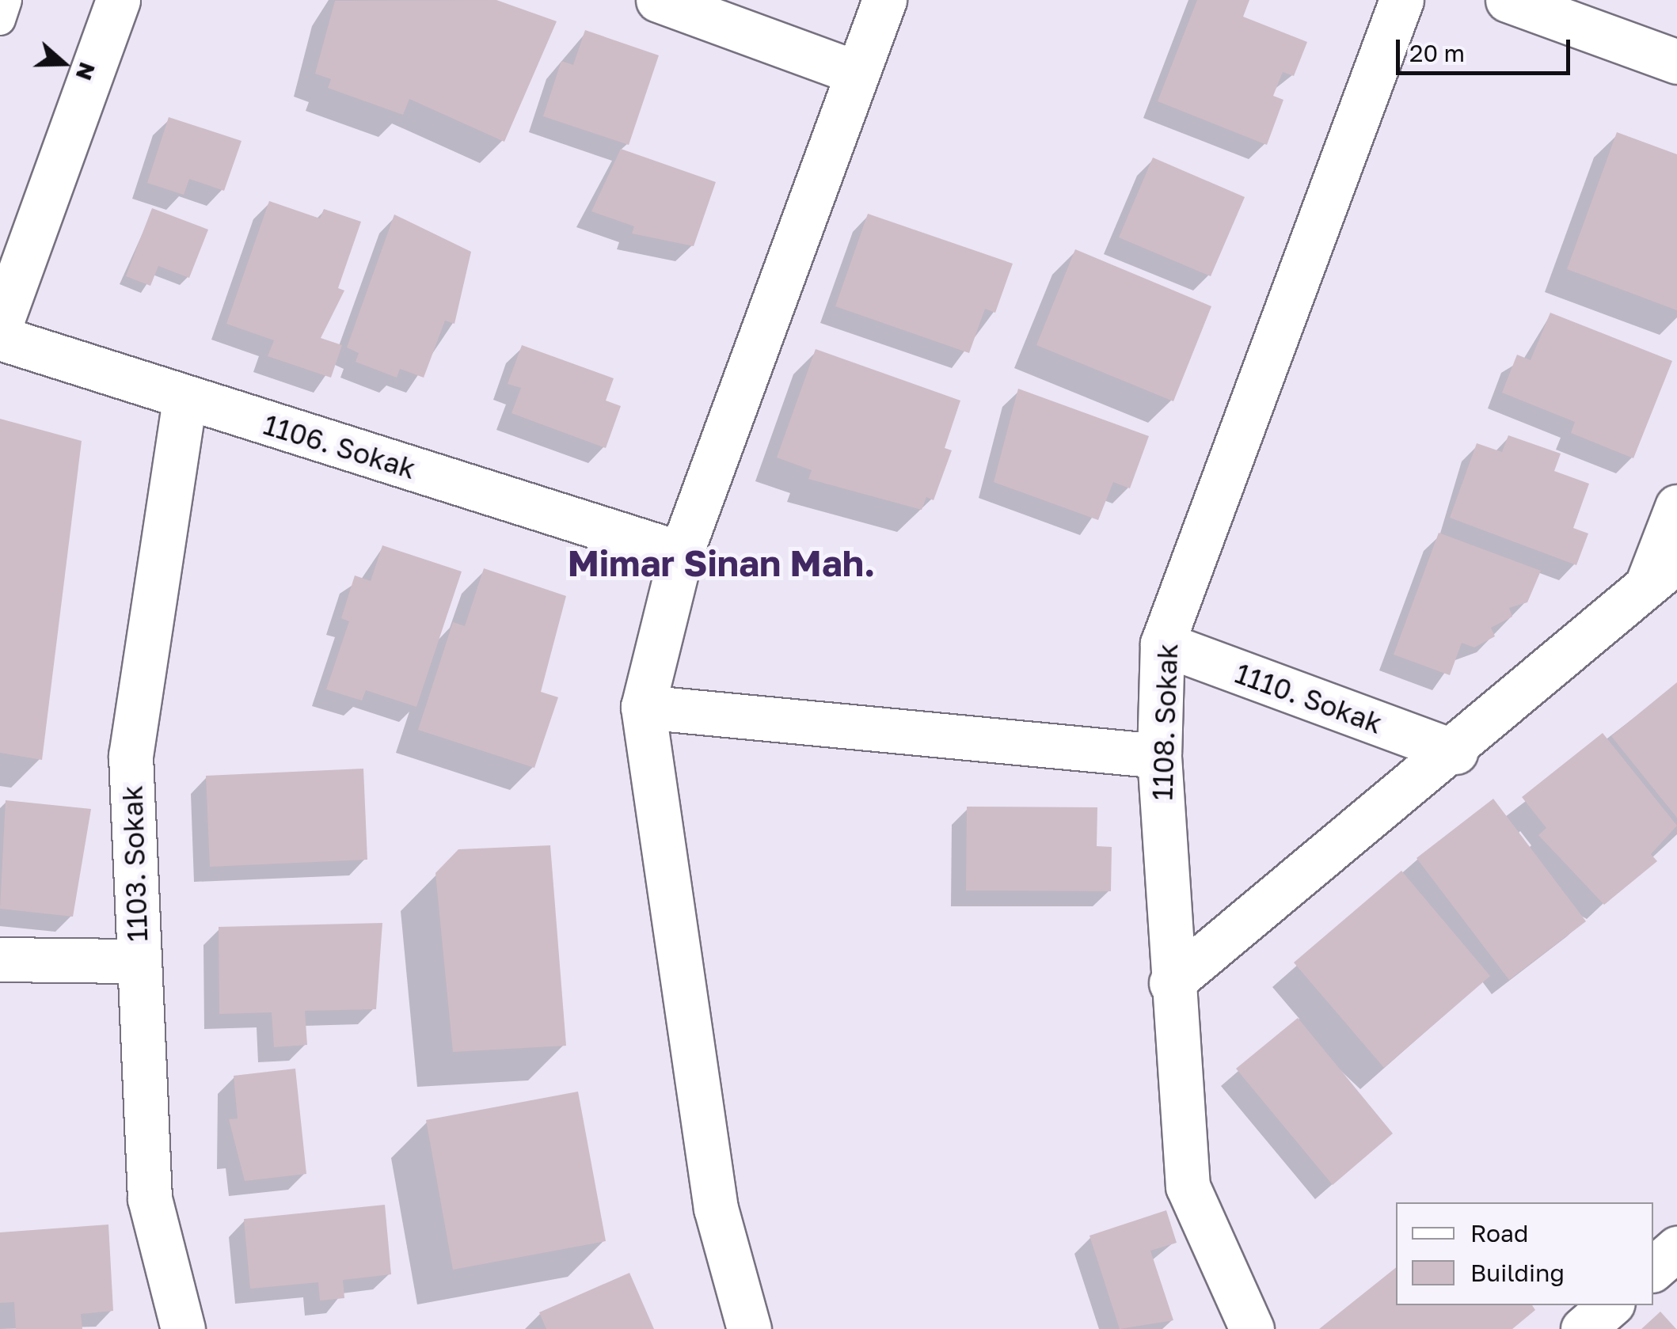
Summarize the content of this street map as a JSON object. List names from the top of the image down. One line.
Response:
{"streets":{"street":["1106. Sokak","1110. Sokak","1108. Sokak","1103. Sokak"]},"crossings":[["1106. Sokak","1103. Sokak"],["1110. Sokak","1108. Sokak"]],"districts":["Mimar Sinan Mah."],"legend":["Road","Building"],"scale_bar":"20 m","north":"right"}
